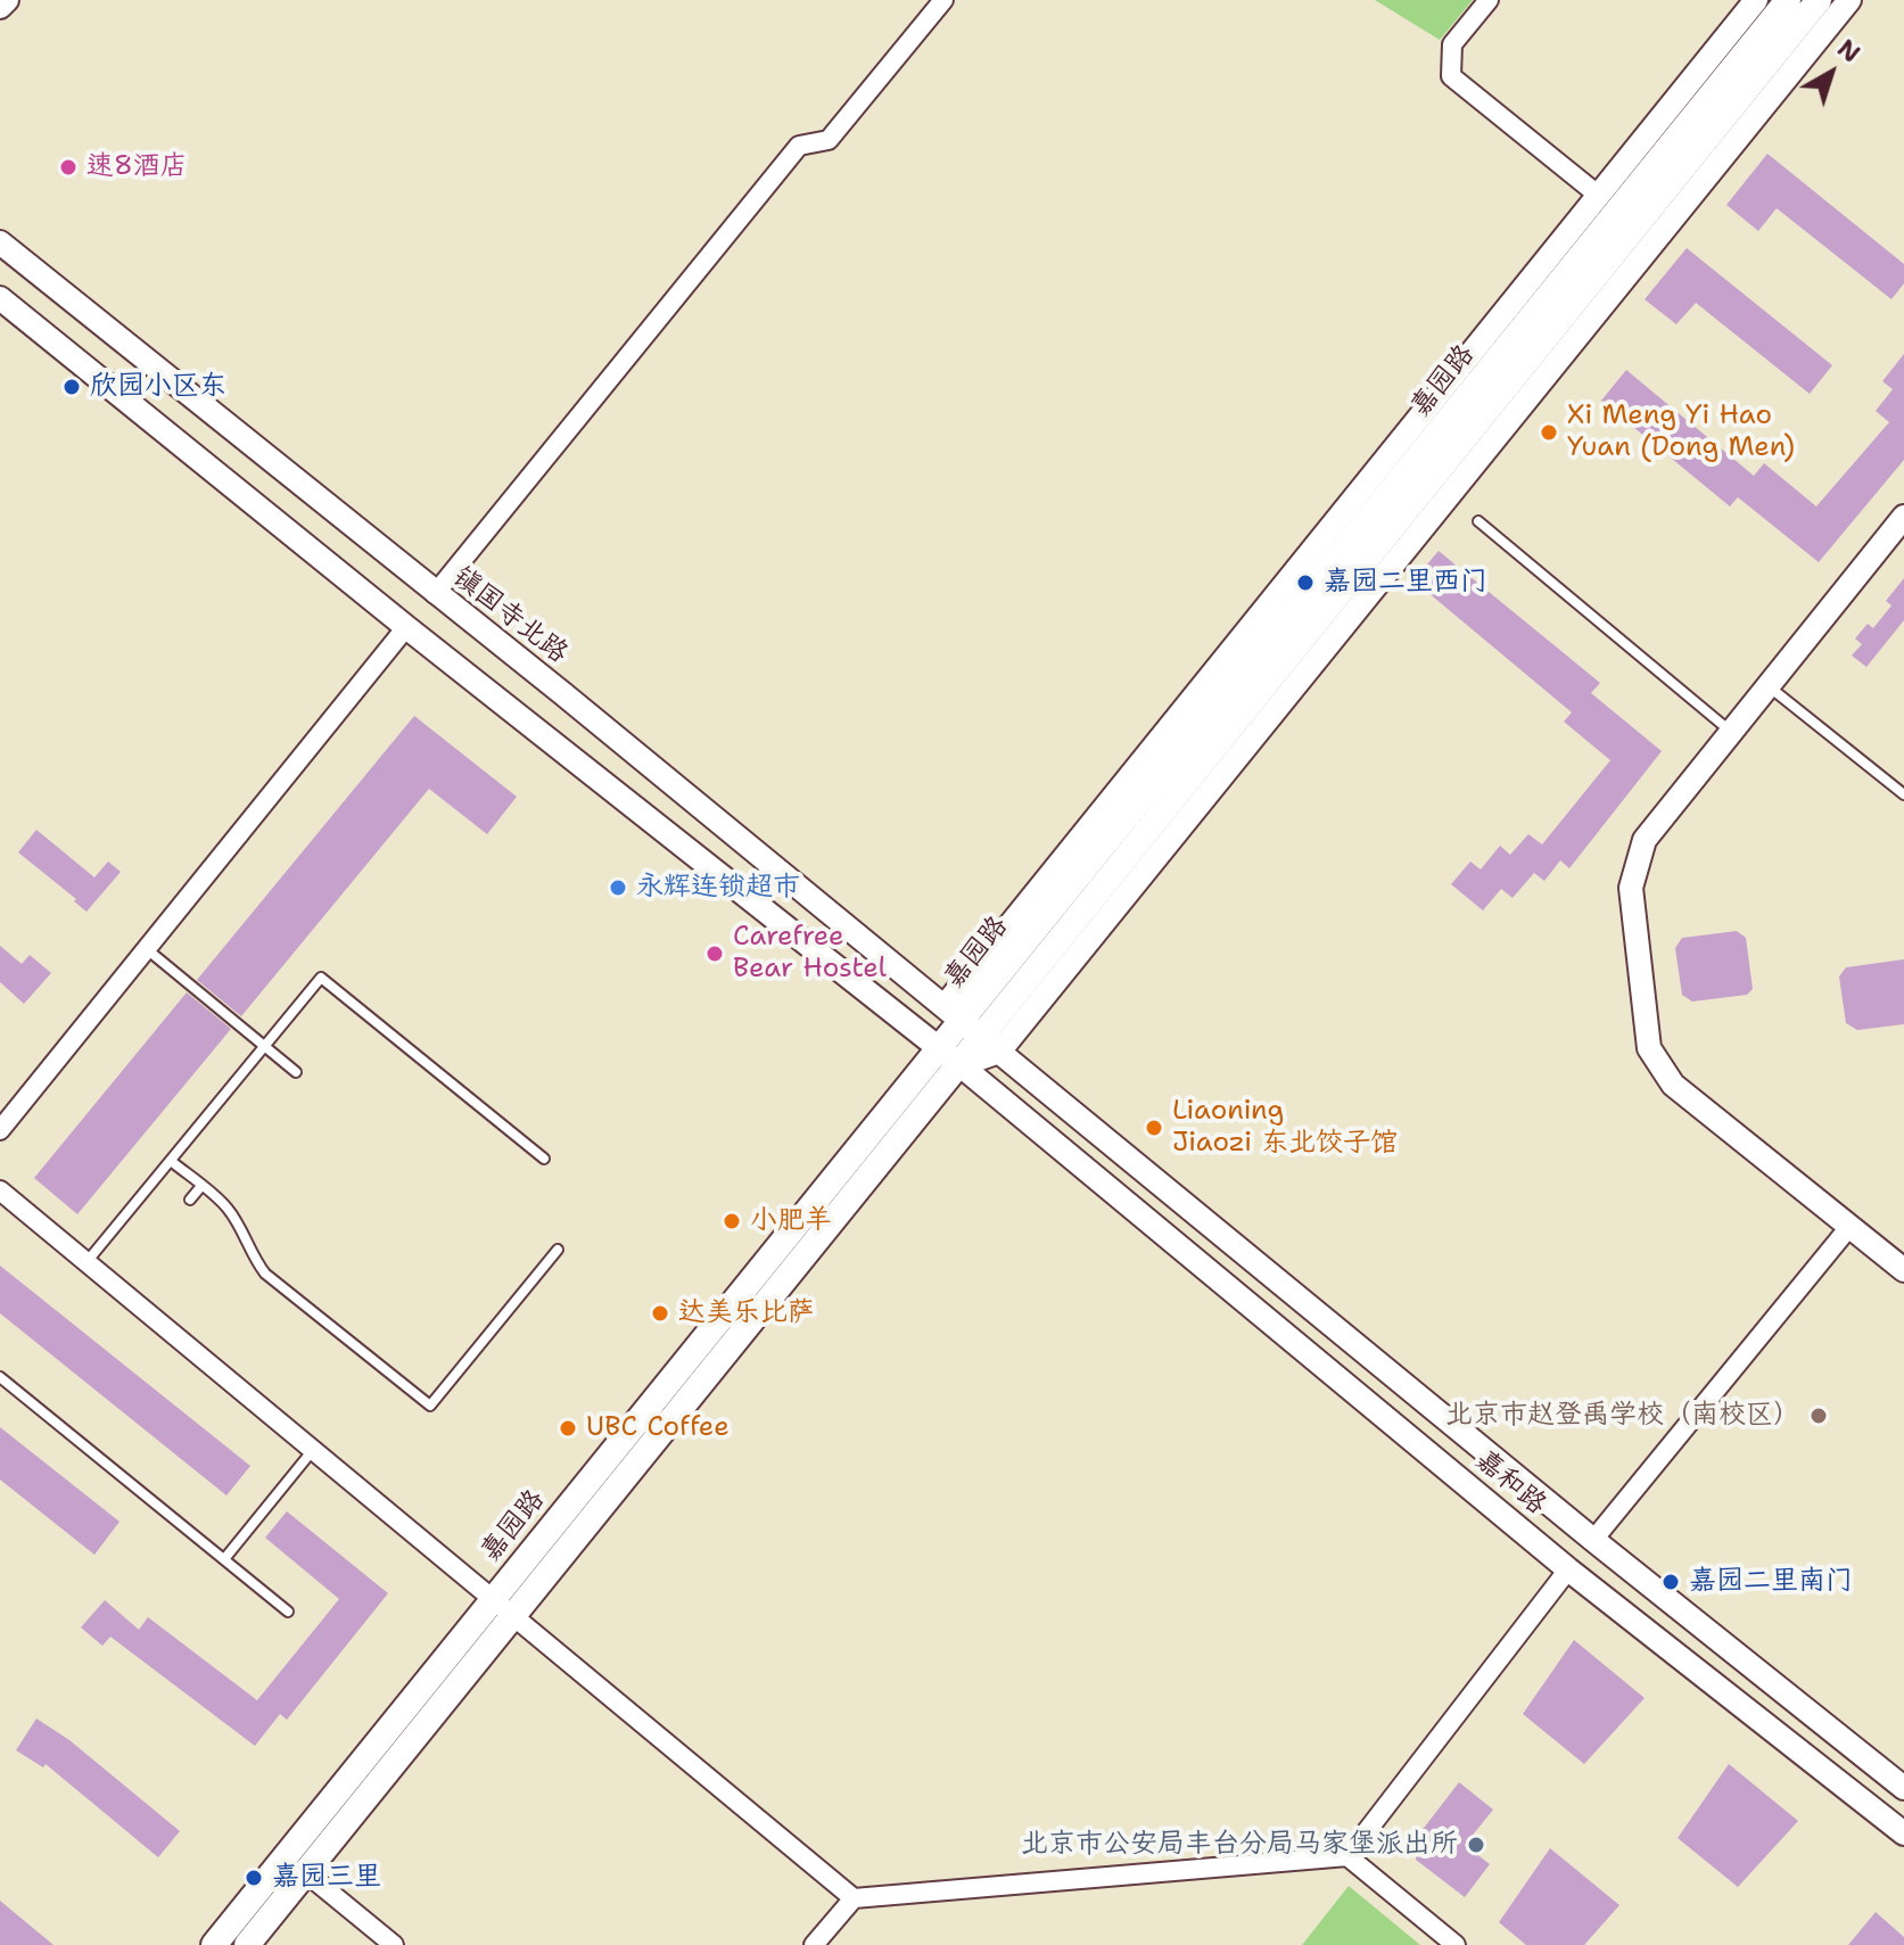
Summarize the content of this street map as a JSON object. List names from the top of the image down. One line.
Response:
{"streets":{"main road":["嘉园路"],"street":["镇国寺北路","嘉和路"]},"crossings":[["嘉园路","镇国寺北路"],["嘉园路","嘉和路"],["镇国寺北路","嘉和路"]],"places":["速8酒店","欣园小区东","Xi Meng Yi Hao Yuan (Dong Men)","嘉园二里西门","永辉连锁超市","Carefree Bear Hostel","Liaoning Jiaozi 东北饺子馆","小肥羊","达美乐比萨","北京市赵登禹学校（南校区）","UBC Coffee","嘉园二里南门","北京市公安局丰台分局马家堡派出所","嘉园三里"],"north":"top right"}
